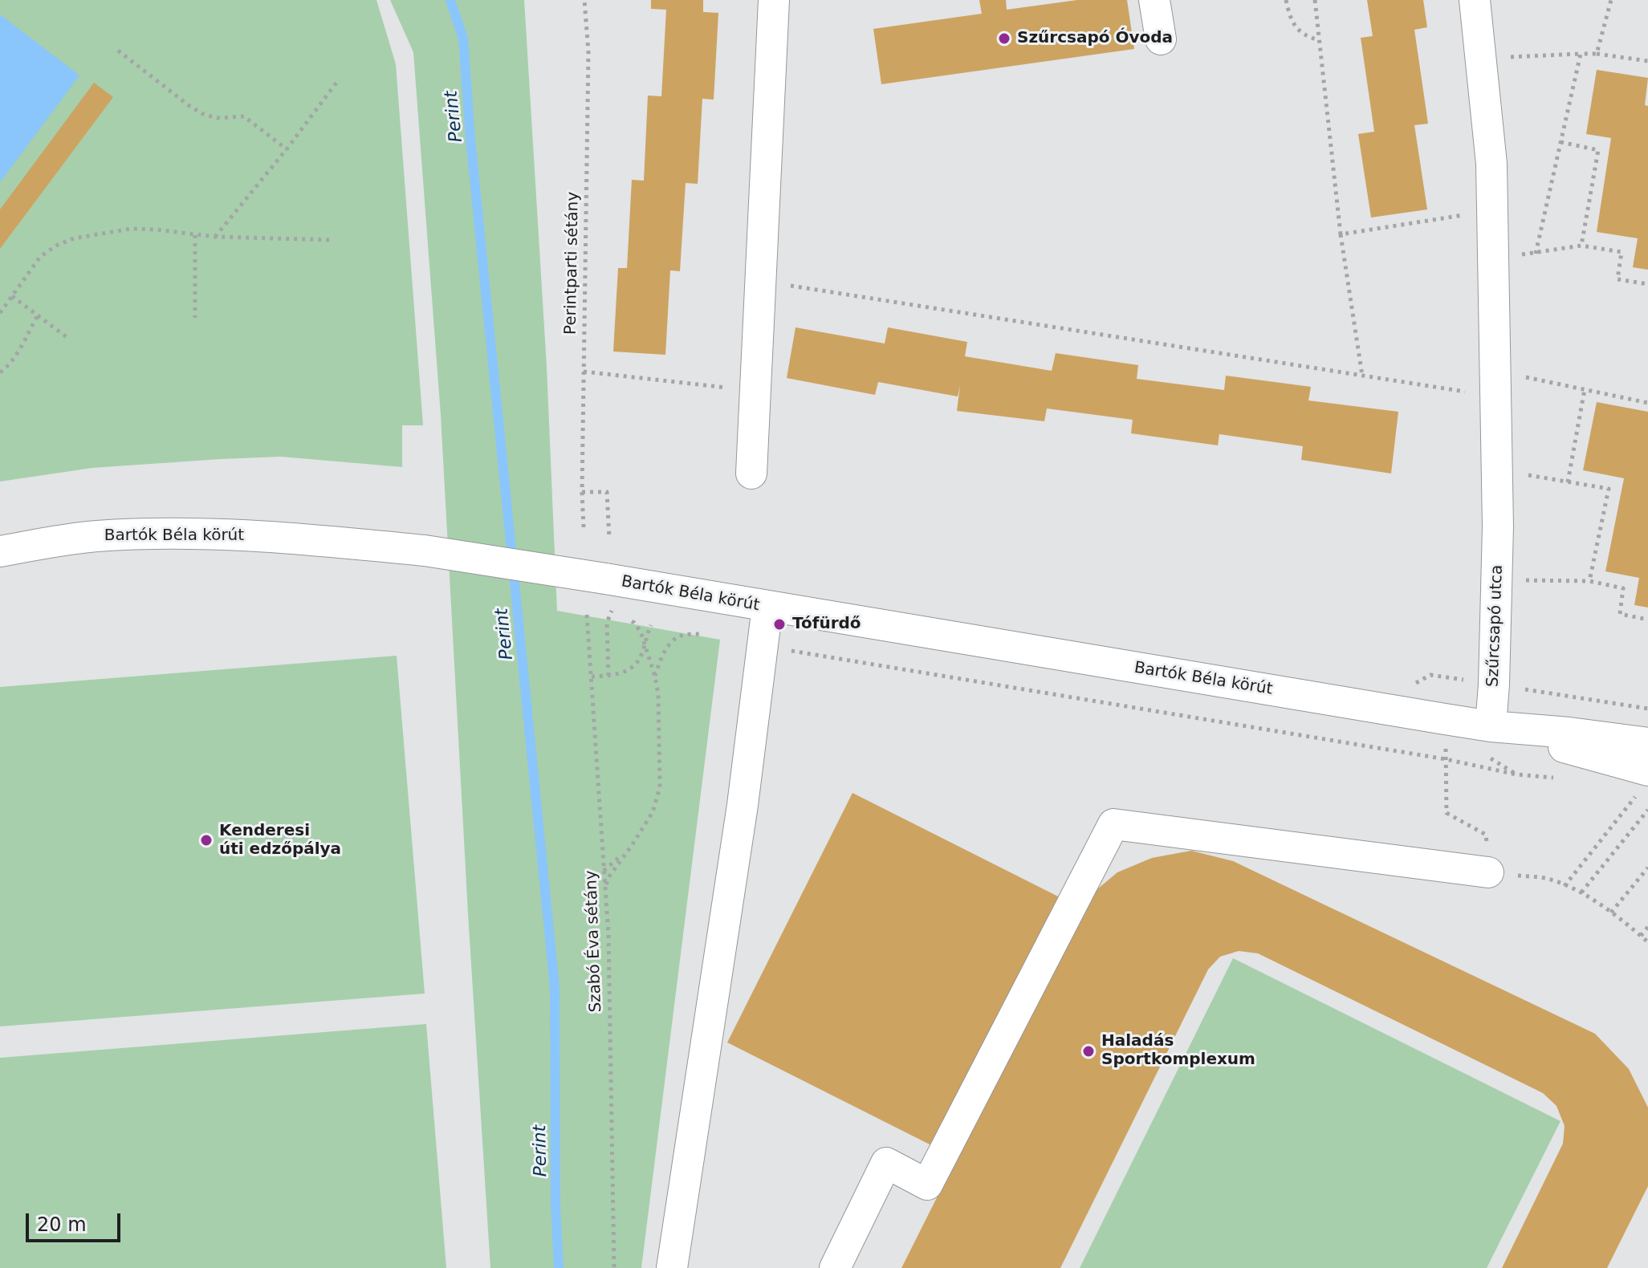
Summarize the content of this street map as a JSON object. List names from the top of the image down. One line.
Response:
{"streets":{"street":["Bartók Béla körút","Szűrcsapó utca"],"path":["Perintparti sétány","Szabó Éva sétány"]},"crossings":[["Bartók Béla körút","Szűrcsapó utca"]],"water":["Perint"],"places":["Szűrcsapó Óvoda","Tófürdő","Kenderesi úti edzőpálya","Haladás Sportkomplexum"],"scale_bar":"20 m"}
